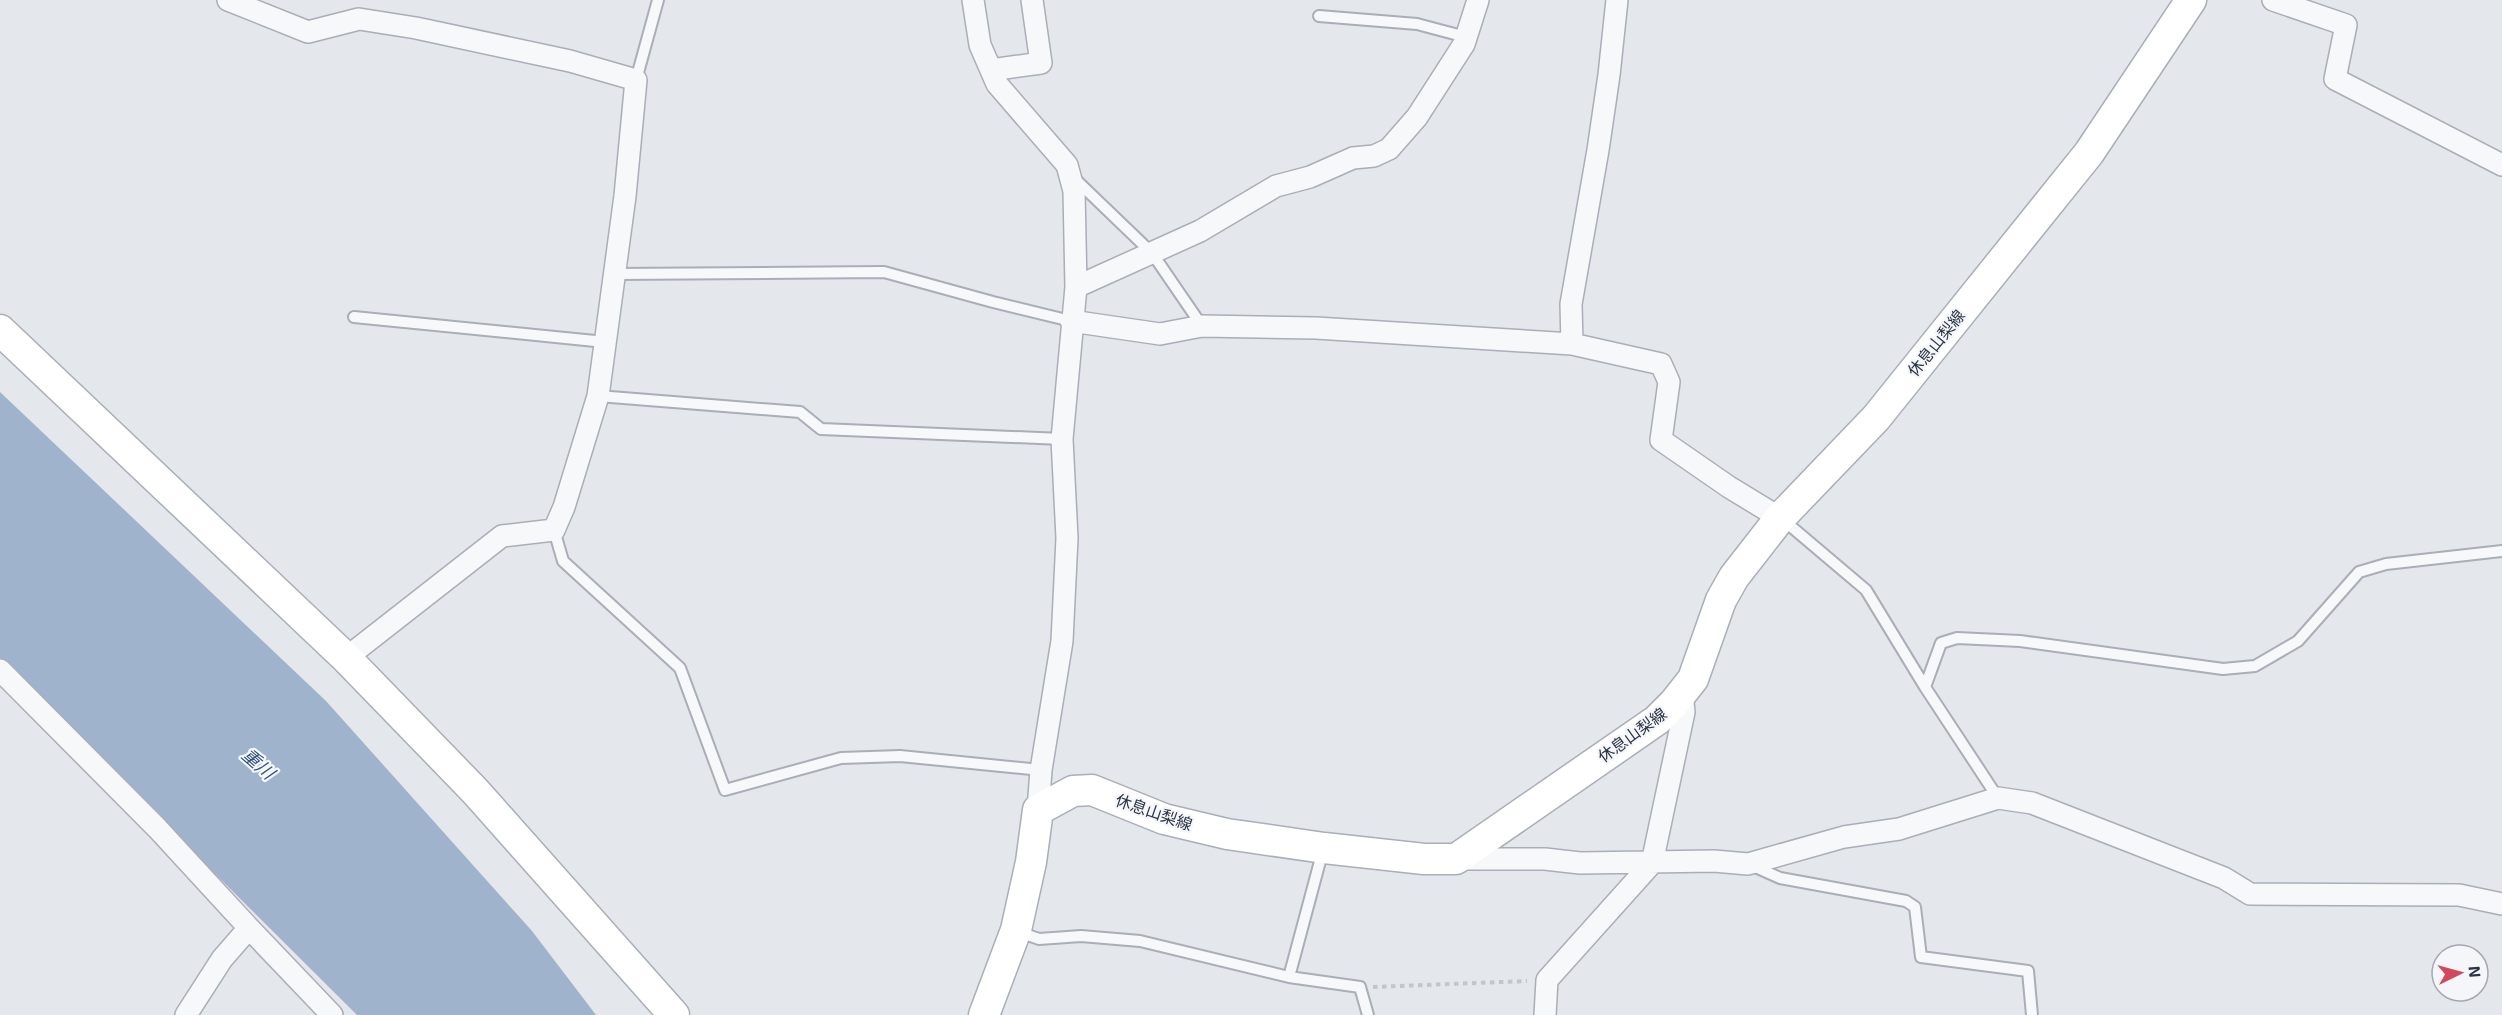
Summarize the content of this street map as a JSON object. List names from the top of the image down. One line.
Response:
{"streets":{"main road":["休息山梨線"]},"water":["重川"],"north":"right"}
